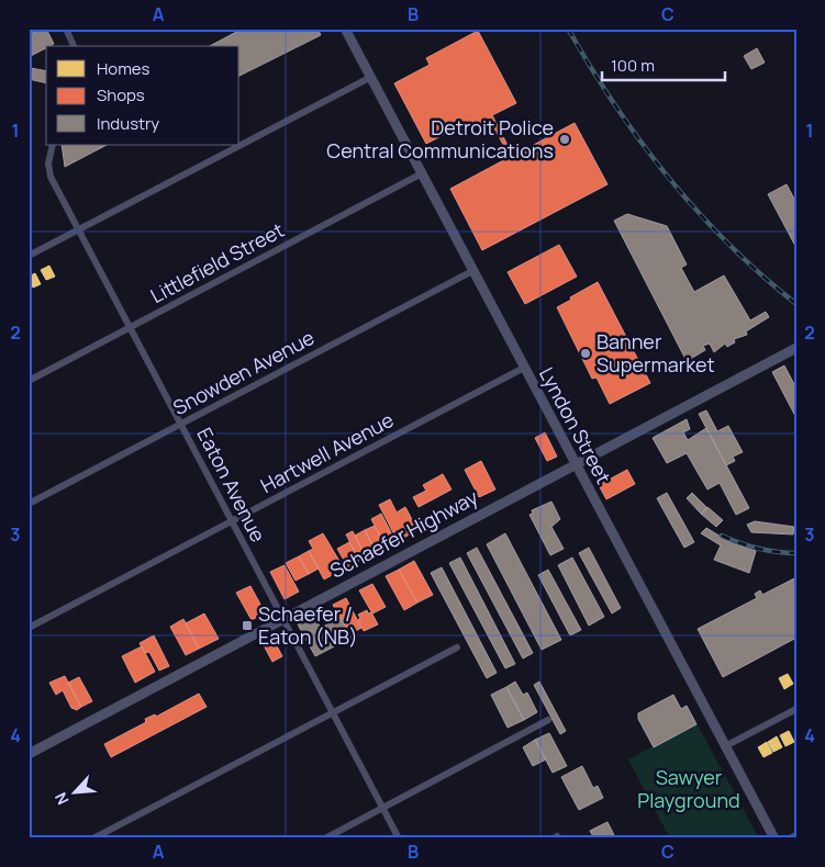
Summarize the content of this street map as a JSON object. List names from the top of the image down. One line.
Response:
{"streets":{"street":["Littlefield Street","Snowden Avenue","Lyndon Street","Hartwell Avenue","Eaton Avenue","Schaefer Highway"]},"crossings":[["Littlefield Street","Lyndon Street"],["Littlefield Street","Eaton Avenue"],["Snowden Avenue","Lyndon Street"],["Snowden Avenue","Eaton Avenue"],["Lyndon Street","Hartwell Avenue"],["Lyndon Street","Schaefer Highway"],["Hartwell Avenue","Eaton Avenue"],["Eaton Avenue","Schaefer Highway"]],"parks":["Sawyer Playground"],"places":{"other":["Detroit Police Central Communications","Banner Supermarket"],"transit":["Schaefer / Eaton (NB)"]},"legend":["Homes","Shops","Industry"],"scale_bar":"100 m","north":"bottom left","grid":{"columns":["A","B","C"],"rows":["1","2","3","4"]}}
